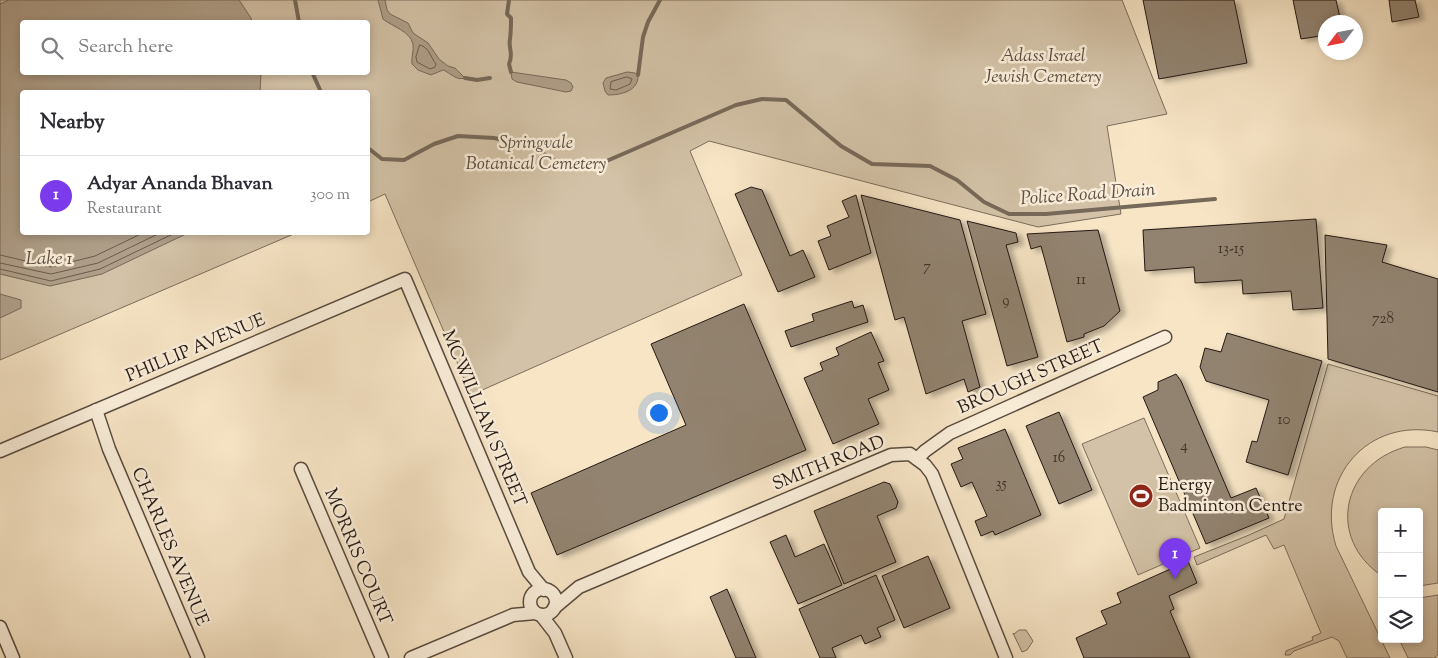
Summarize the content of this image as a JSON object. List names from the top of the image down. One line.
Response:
{"streets":{"street":["PHILLIP AVENUE","BROUGH STREET","MCWILLIAM STREET","SMITH ROAD","CHARLES AVENUE","MORRIS COURT"]},"crossings":[["PHILLIP AVENUE","MCWILLIAM STREET"],["PHILLIP AVENUE","CHARLES AVENUE"],["BROUGH STREET","SMITH ROAD"],["MCWILLIAM STREET","SMITH ROAD"]],"water":["Police Road Drain","Lake 1"],"parks":["Adass Israel Jewish Cemetery","Springvale Botanical Cemetery"],"places":{"sports":["Energy Badminton Centre"]},"house_numbers":["13-15","7","11","9","728","10","4","16","35"],"north":"bottom left","page":{"search":"Search here","heading":"Nearby","list":[{"mark":"1","name":"Adyar Ananda Bhavan","note":"Restaurant","value":"300 m"}],"map_buttons":["+","−"],"pins":"1"}}
